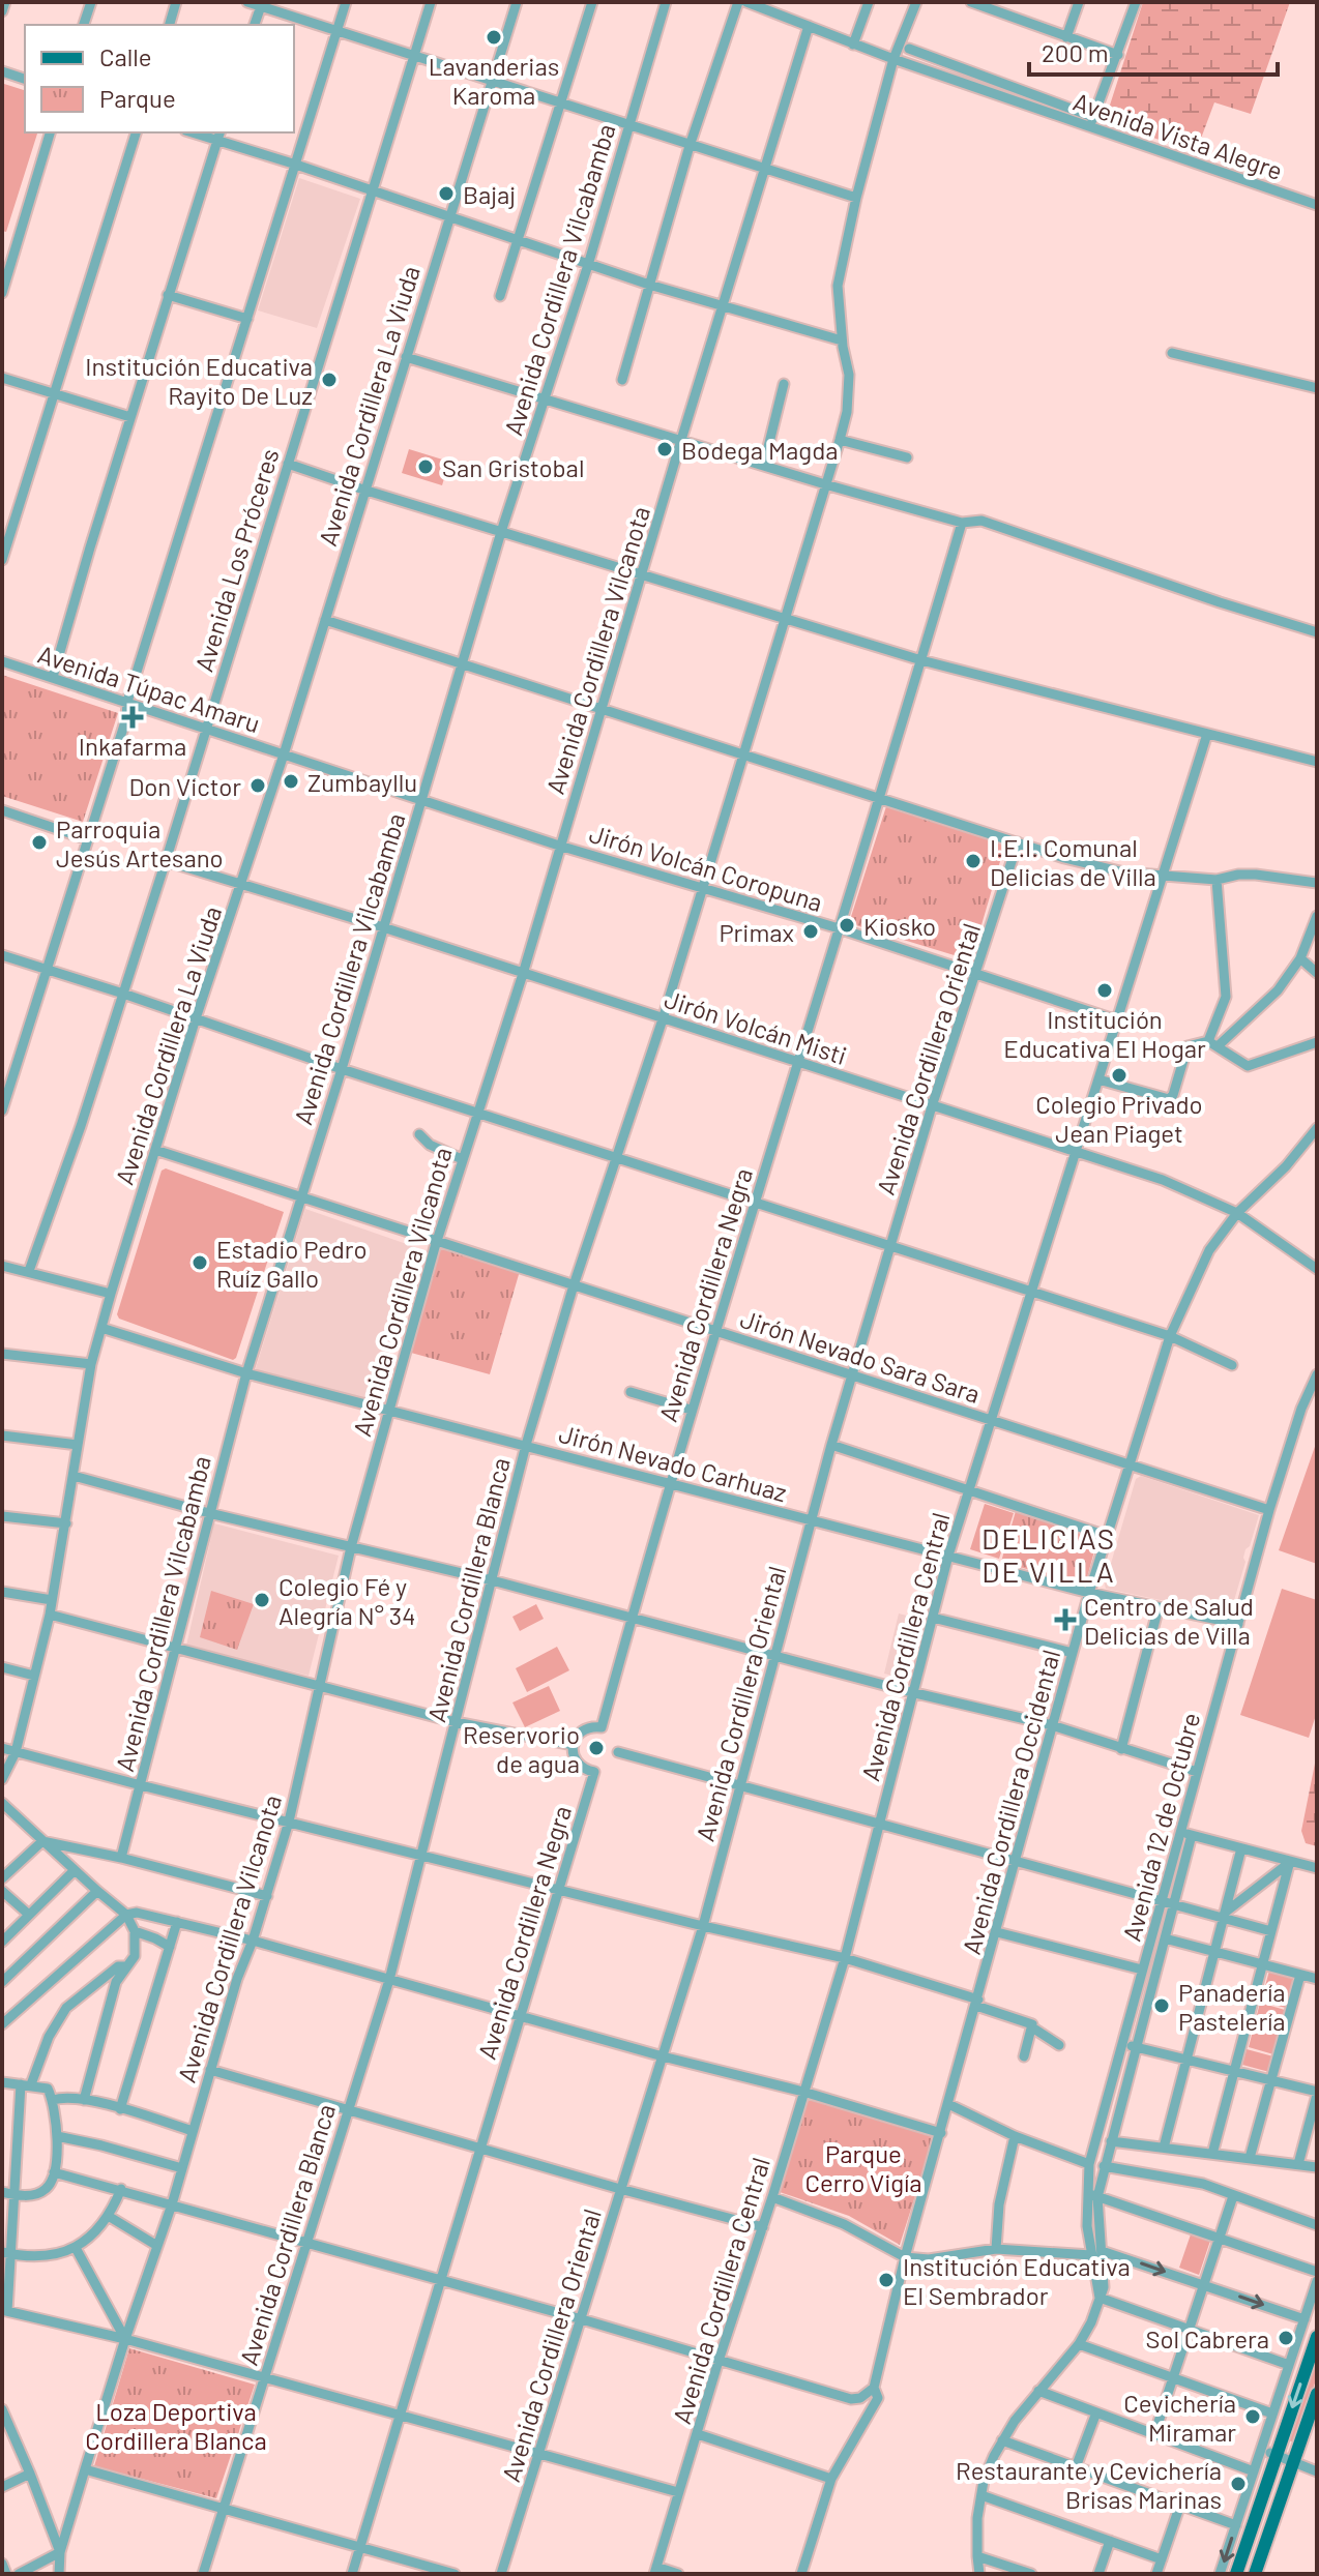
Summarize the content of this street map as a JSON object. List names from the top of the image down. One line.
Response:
{"streets":{"street":["Avenida Vista Alegre","Avenida Cordillera Vilcabamba","Avenida Cordillera La Viuda","Avenida Los Próceres","Avenida Cordillera Vilcanota","Avenida Túpac Amaru","Jirón Volcán Coropuna","Jirón Volcán Misti","Avenida Cordillera Oriental","Avenida Cordillera Negra","Jirón Nevado Sara Sara","Jirón Nevado Carhuaz","Avenida Cordillera Blanca","Avenida Cordillera Central","Avenida Cordillera Occidental","Avenida 12 de Octubre"]},"crossings":[["Avenida Vista Alegre","Avenida Cordillera Vilcanota"],["Avenida Vista Alegre","Avenida Cordillera Blanca"],["Avenida Cordillera Vilcabamba","Jirón Volcán Coropuna"],["Avenida Cordillera Vilcabamba","Jirón Volcán Misti"],["Avenida Cordillera Vilcabamba","Jirón Nevado Sara Sara"],["Avenida Cordillera Vilcabamba","Jirón Nevado Carhuaz"],["Avenida Cordillera La Viuda","Avenida Túpac Amaru"],["Avenida Cordillera La Viuda","Jirón Volcán Coropuna"],["Avenida Cordillera La Viuda","Jirón Volcán Misti"],["Avenida Cordillera La Viuda","Jirón Nevado Sara Sara"],["Avenida Cordillera La Viuda","Jirón Nevado Carhuaz"],["Avenida Los Próceres","Avenida Túpac Amaru"],["Avenida Los Próceres","Jirón Volcán Misti"],["Avenida Cordillera Vilcanota","Jirón Volcán Coropuna"],["Avenida Cordillera Vilcanota","Jirón Volcán Misti"],["Avenida Cordillera Vilcanota","Jirón Nevado Sara Sara"],["Avenida Cordillera Vilcanota","Jirón Nevado Carhuaz"],["Avenida Túpac Amaru","Jirón Volcán Coropuna"],["Jirón Volcán Coropuna","Avenida Cordillera Oriental"],["Jirón Volcán Coropuna","Avenida Cordillera Negra"],["Jirón Volcán Coropuna","Avenida Cordillera Blanca"],["Jirón Volcán Coropuna","Avenida Cordillera Central"],["Jirón Volcán Misti","Avenida Cordillera Oriental"],["Jirón Volcán Misti","Avenida Cordillera Negra"],["Jirón Volcán Misti","Avenida Cordillera Blanca"],["Jirón Volcán Misti","Avenida Cordillera Central"],["Jirón Volcán Misti","Avenida Cordillera Occidental"],["Avenida Cordillera Oriental","Jirón Nevado Sara Sara"],["Avenida Cordillera Oriental","Jirón Nevado Carhuaz"],["Avenida Cordillera Negra","Jirón Nevado Sara Sara"],["Avenida Cordillera Negra","Jirón Nevado Carhuaz"],["Jirón Nevado Sara Sara","Avenida Cordillera Blanca"],["Jirón Nevado Sara Sara","Avenida Cordillera Central"],["Jirón Nevado Sara Sara","Avenida Cordillera Occidental"],["Jirón Nevado Sara Sara","Avenida 12 de Octubre"],["Jirón Nevado Carhuaz","Avenida Cordillera Blanca"],["Jirón Nevado Carhuaz","Avenida Cordillera Central"],["Jirón Nevado Carhuaz","Avenida Cordillera Occidental"],["Jirón Nevado Carhuaz","Avenida 12 de Octubre"]],"districts":["DELICIAS DE VILLA"],"parks":["Parque Cerro Vigía","Loza Deportiva Cordillera Blanca"],"places":{"other":["Lavanderias Karoma","Bajaj","Institución Educativa Rayito De Luz","Bodega Magda","San Gristobal","Zumbayllu","Don Victor","Parroquia Jesús Artesano","I.E.I. Comunal Delicias de Villa","Kiosko","Primax","Institución Educativa El Hogar","Colegio Privado Jean Piaget","Estadio Pedro Ruíz Gallo","Colegio Fé y Alegría N° 34","Reservorio de agua","Panadería Pastelería","Institución Educativa El Sembrador","Sol Cabrera","Cevichería Miramar","Restaurante y Cevichería Brisas Marinas"],"health":["Inkafarma","Centro de Salud Delicias de Villa"]},"legend":["Calle","Parque"],"scale_bar":"200 m"}
